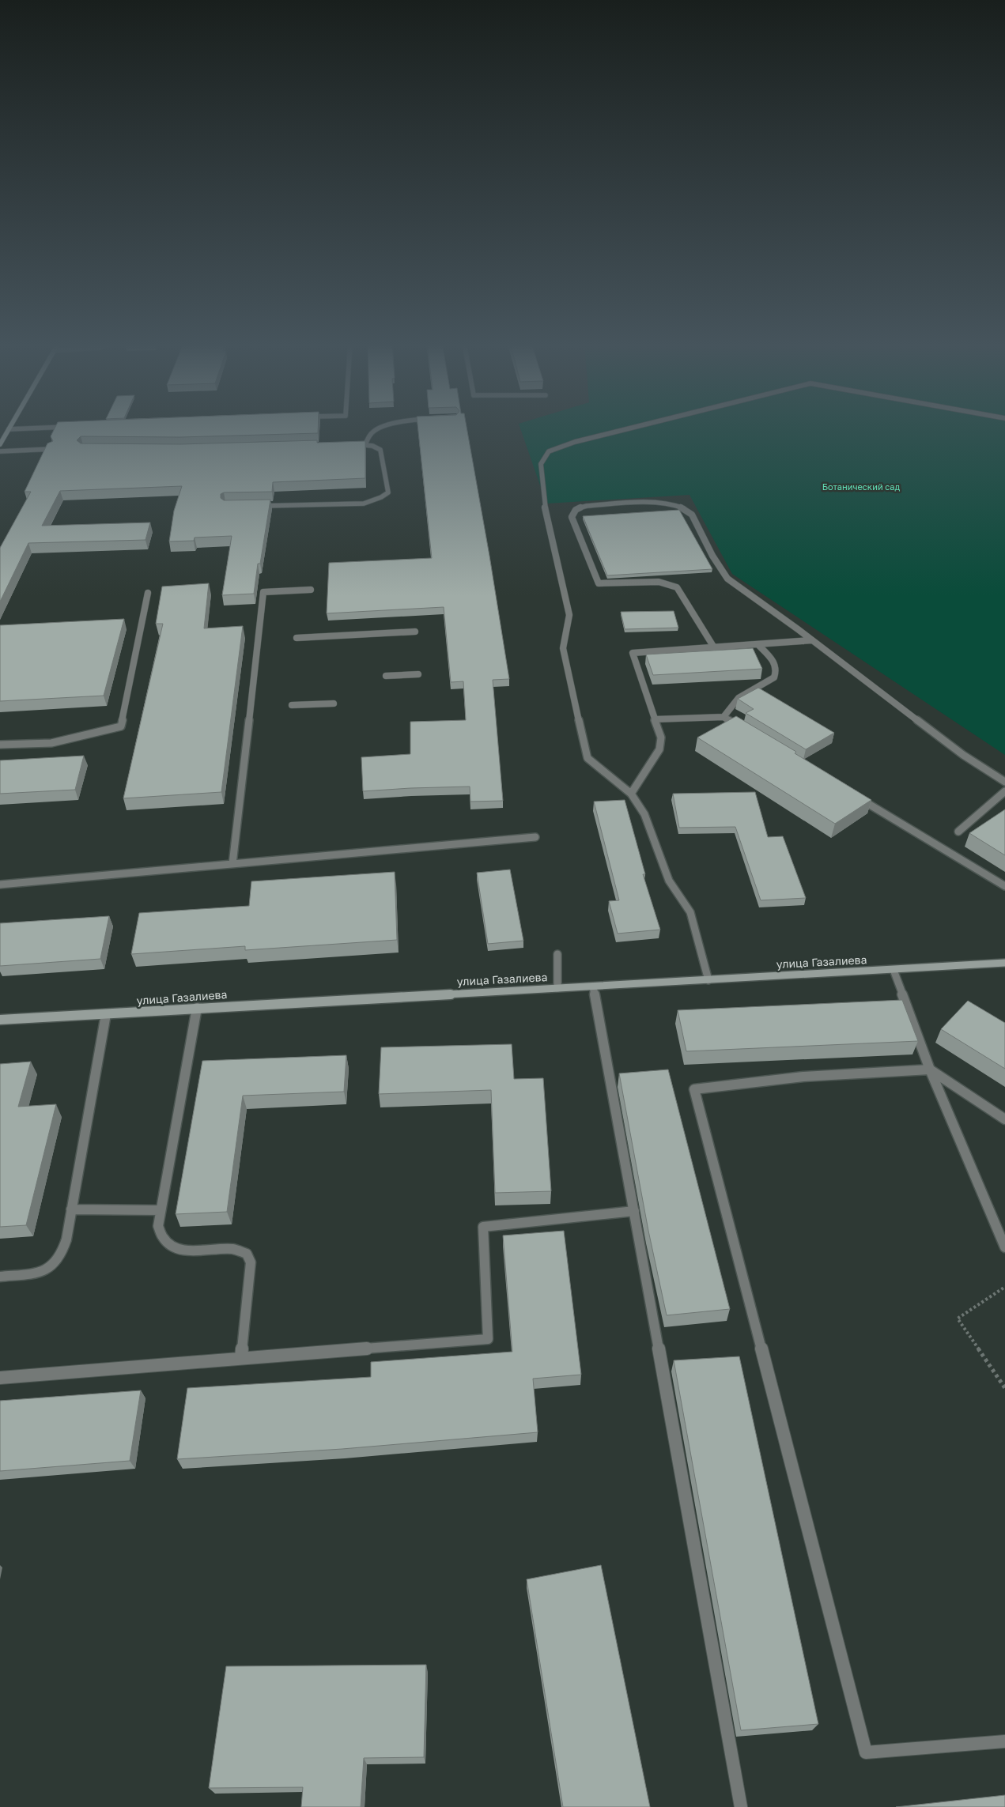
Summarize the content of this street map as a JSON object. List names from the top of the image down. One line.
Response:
{"streets":{"main road":["улица Газалиева"]},"parks":["Ботанический сад"]}
